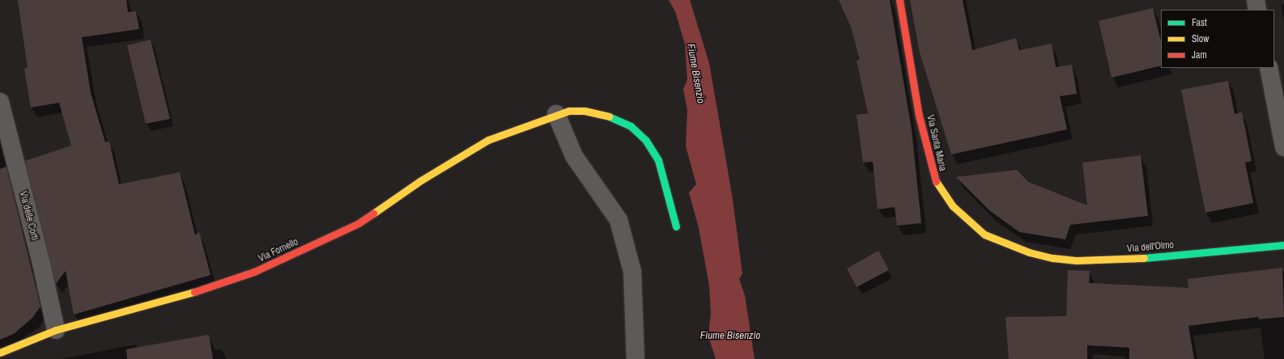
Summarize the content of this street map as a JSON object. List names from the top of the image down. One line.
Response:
{"streets":{"street":["Via Santa Maria","Via delle Corti","Via dell'Olmo","Via Fornello"]},"crossings":[["Via Santa Maria","Via dell'Olmo"],["Via delle Corti","Via Fornello"]],"water":["Fiume Bisenzio"],"legend":["Fast","Slow","Jam"]}
